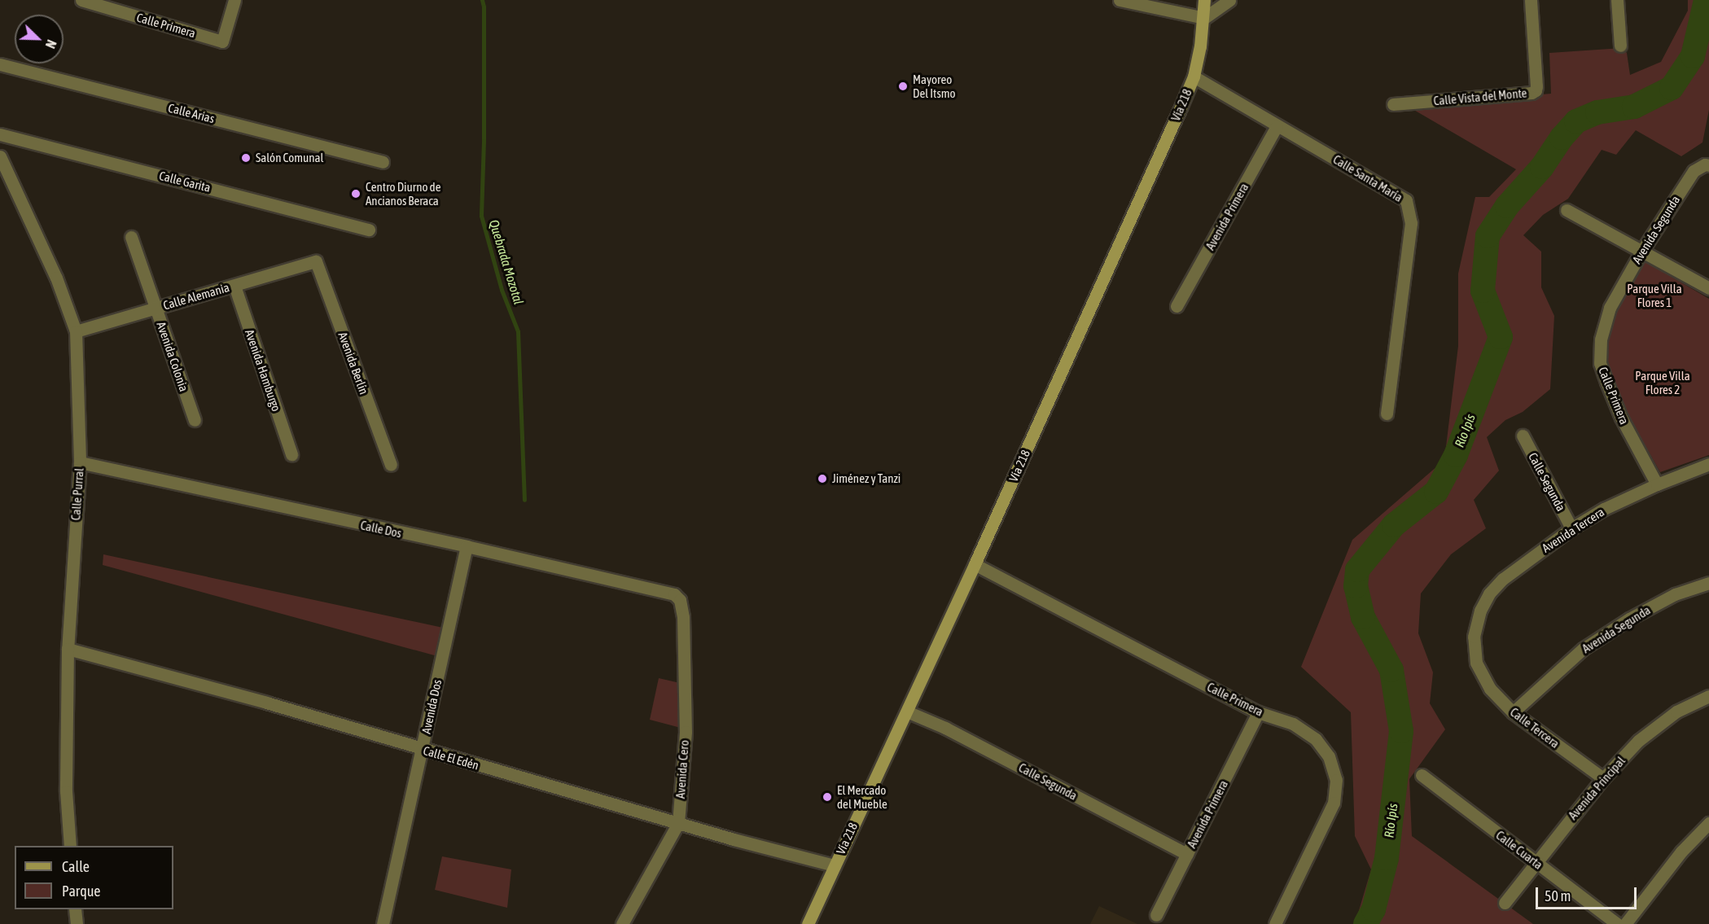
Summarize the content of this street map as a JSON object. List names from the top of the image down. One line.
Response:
{"streets":{"main road":["Vía 218"],"street":["Calle Primera","Calle Vista del Monte","Calle Arias","Calle Santa María","Calle Garita","Avenida Primera","Avenida Segunda","Calle Alemania","Avenida Colonia","Avenida Berlín","Avenida Hamburgo","Calle Segunda","Calle Purral","Calle Dos","Avenida Tercera","Avenida Dos","Calle Tercera","Calle El Edén","Avenida Cero","Avenida Principal","Calle Cuarta"]},"crossings":[["Calle Primera","Vía 218"],["Calle Primera","Avenida Primera"],["Calle Primera","Avenida Segunda"],["Calle Primera","Avenida Tercera"],["Vía 218","Calle Santa María"],["Vía 218","Calle Segunda"],["Vía 218","Calle El Edén"],["Calle Santa María","Avenida Primera"],["Avenida Primera","Calle Segunda"],["Avenida Segunda","Calle Tercera"],["Calle Alemania","Avenida Colonia"],["Calle Alemania","Avenida Berlín"],["Calle Alemania","Avenida Hamburgo"],["Calle Alemania","Calle Purral"],["Calle Segunda","Avenida Tercera"],["Calle Purral","Calle Dos"],["Calle Purral","Calle El Edén"],["Calle Dos","Avenida Dos"],["Calle Dos","Avenida Cero"],["Avenida Tercera","Calle Tercera"],["Avenida Dos","Calle El Edén"],["Calle Tercera","Avenida Principal"],["Calle El Edén","Avenida Cero"],["Avenida Principal","Calle Cuarta"]],"water":["Quebrada Mozotal","Río Ipís"],"parks":["Parque Villa Flores 1","Parque Villa Flores 2"],"places":["Mayoreo Del Itsmo","Salón Comunal","Centro Diurno de Ancianos Beraca","Jiménez y Tanzi","El Mercado del Mueble"],"legend":["Calle","Parque"],"scale_bar":"50 m","north":"bottom right"}
